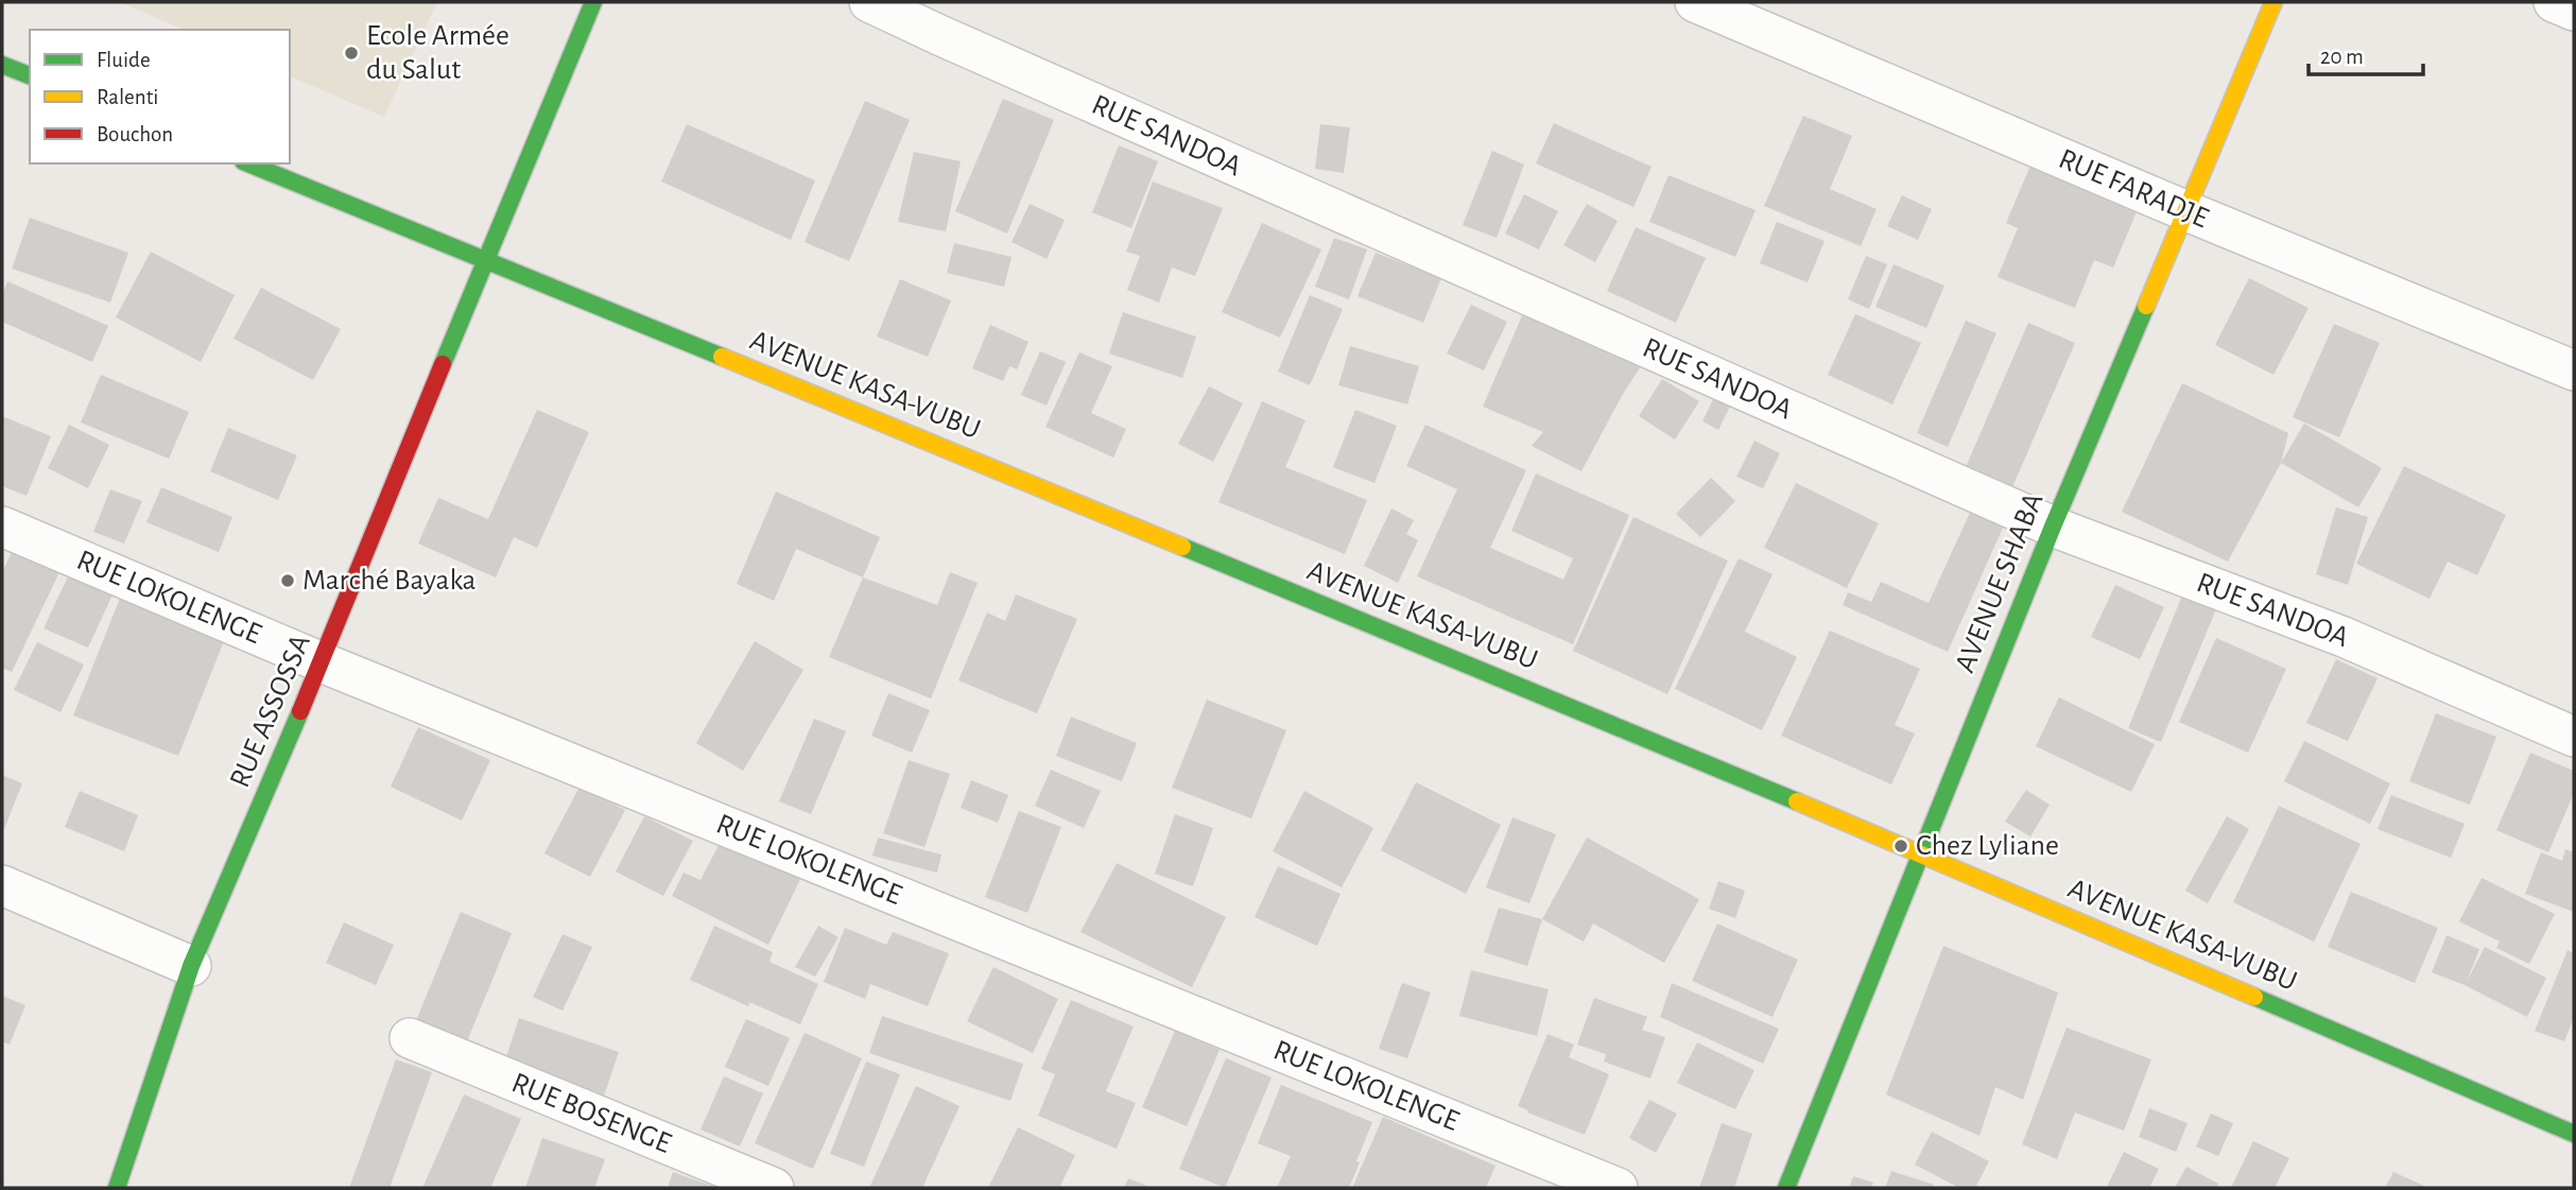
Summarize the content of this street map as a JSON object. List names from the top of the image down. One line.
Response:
{"streets":{"main road":["AVENUE KASA-VUBU","AVENUE SHABA","RUE ASSOSSA"],"street":["RUE SANDOA","RUE FARADJE","RUE LOKOLENGE","RUE BOSENGE"]},"crossings":[["RUE SANDOA","AVENUE SHABA"],["RUE FARADJE","AVENUE SHABA"],["AVENUE KASA-VUBU","AVENUE SHABA"],["AVENUE KASA-VUBU","RUE ASSOSSA"],["RUE LOKOLENGE","RUE ASSOSSA"]],"places":["Ecole Armée du Salut","Marché Bayaka","Chez Lyliane"],"legend":["Fluide","Ralenti","Bouchon"],"scale_bar":"20 m"}
